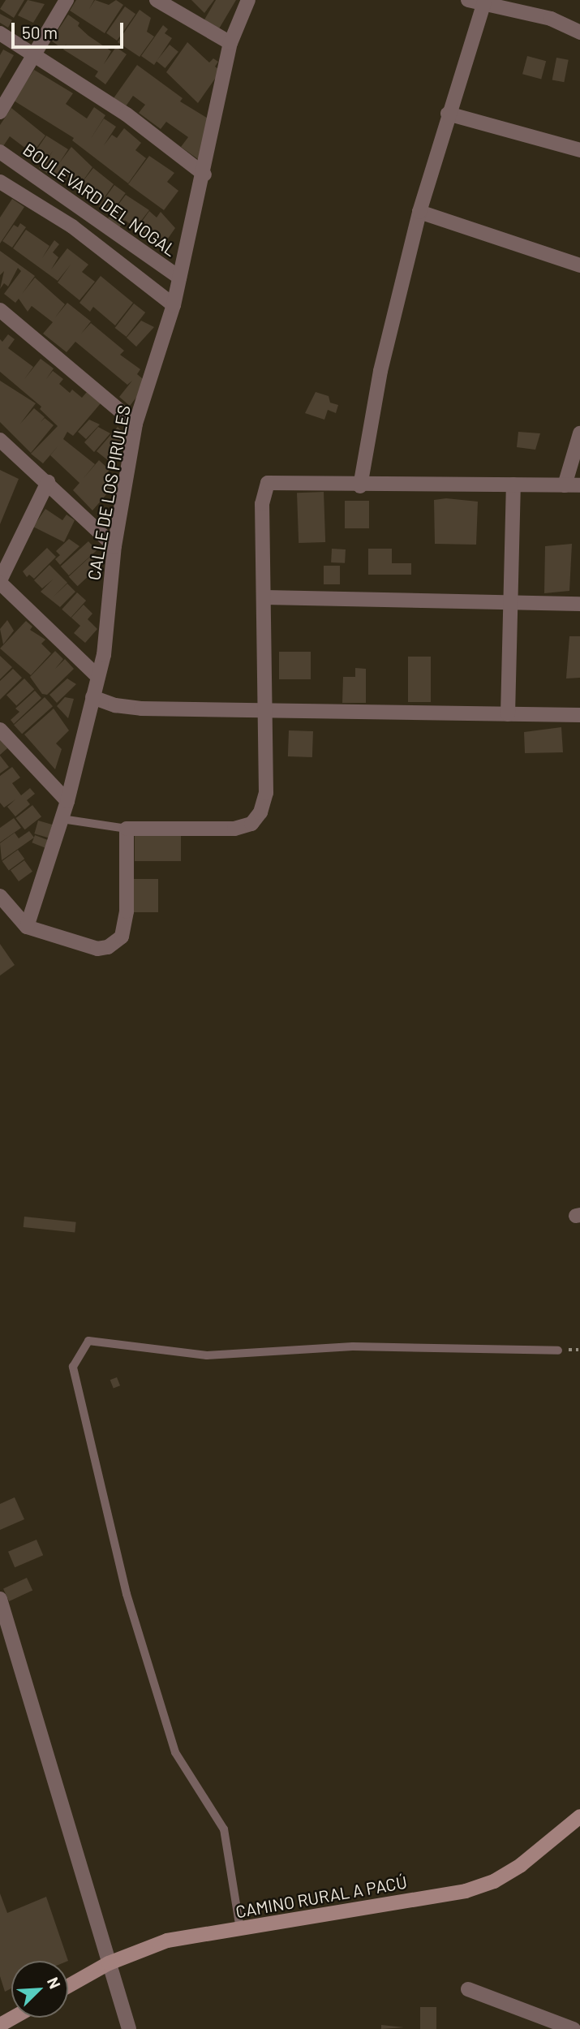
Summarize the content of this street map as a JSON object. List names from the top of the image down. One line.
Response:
{"streets":{"street":["BOULEVARD DEL NOGAL","CALLE DE LOS PIRULES","CAMINO RURAL A PACÚ"]},"crossings":[["BOULEVARD DEL NOGAL","CALLE DE LOS PIRULES"]],"scale_bar":"50 m","north":"top right"}
